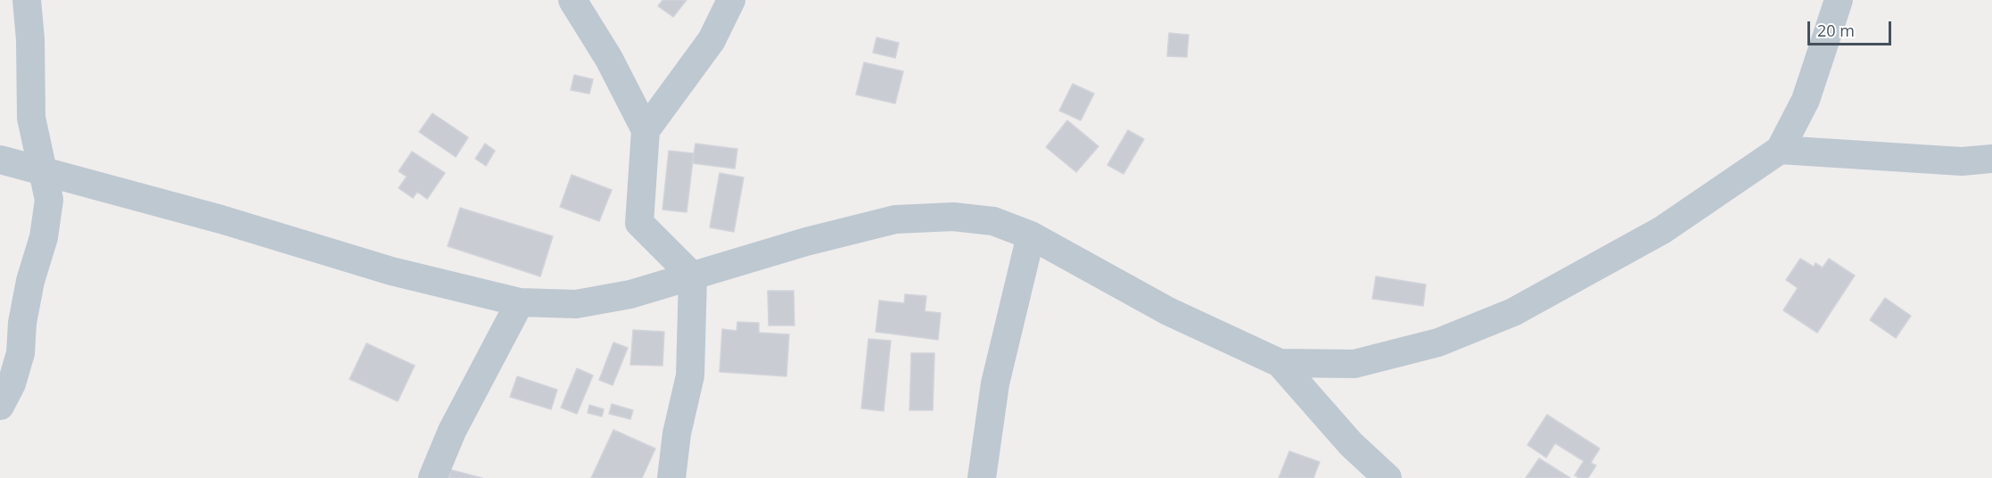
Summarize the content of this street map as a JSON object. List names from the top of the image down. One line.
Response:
{"scale_bar":"20 m"}
